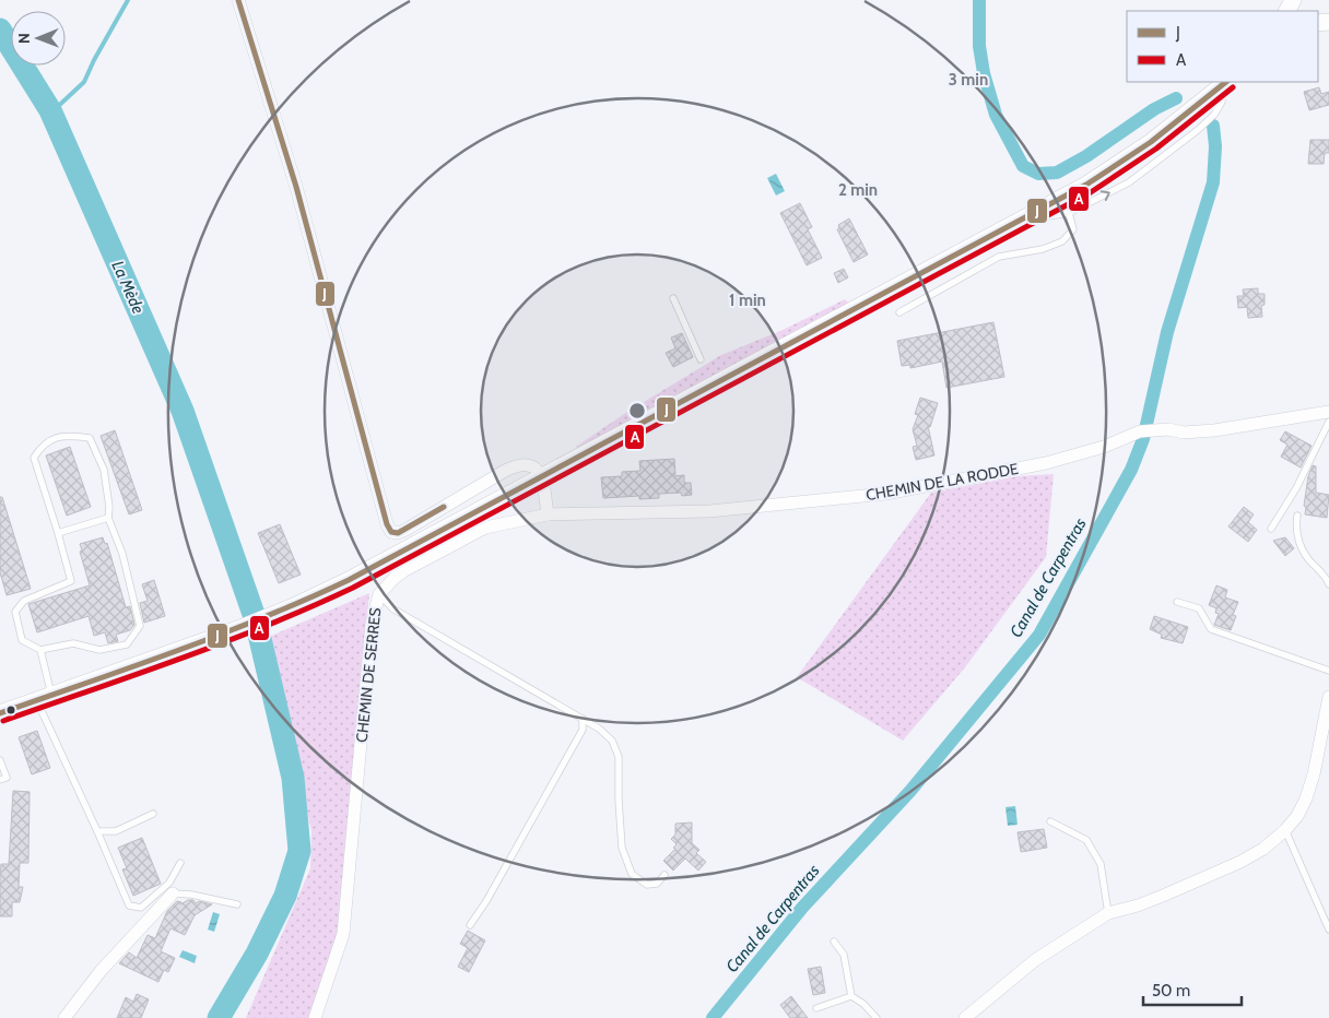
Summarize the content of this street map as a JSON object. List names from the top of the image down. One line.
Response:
{"streets":{"street":["CHEMIN DE LA RODDE","CHEMIN DE SERRES"]},"crossings":[["CHEMIN DE LA RODDE","CHEMIN DE SERRES"]],"water":["La Mède","Canal de Carpentras"],"lines":["transit line J","transit line A"],"legend":["J","A"],"scale_bar":"50 m","north":"left","rings":["3 min","2 min","1 min"]}
